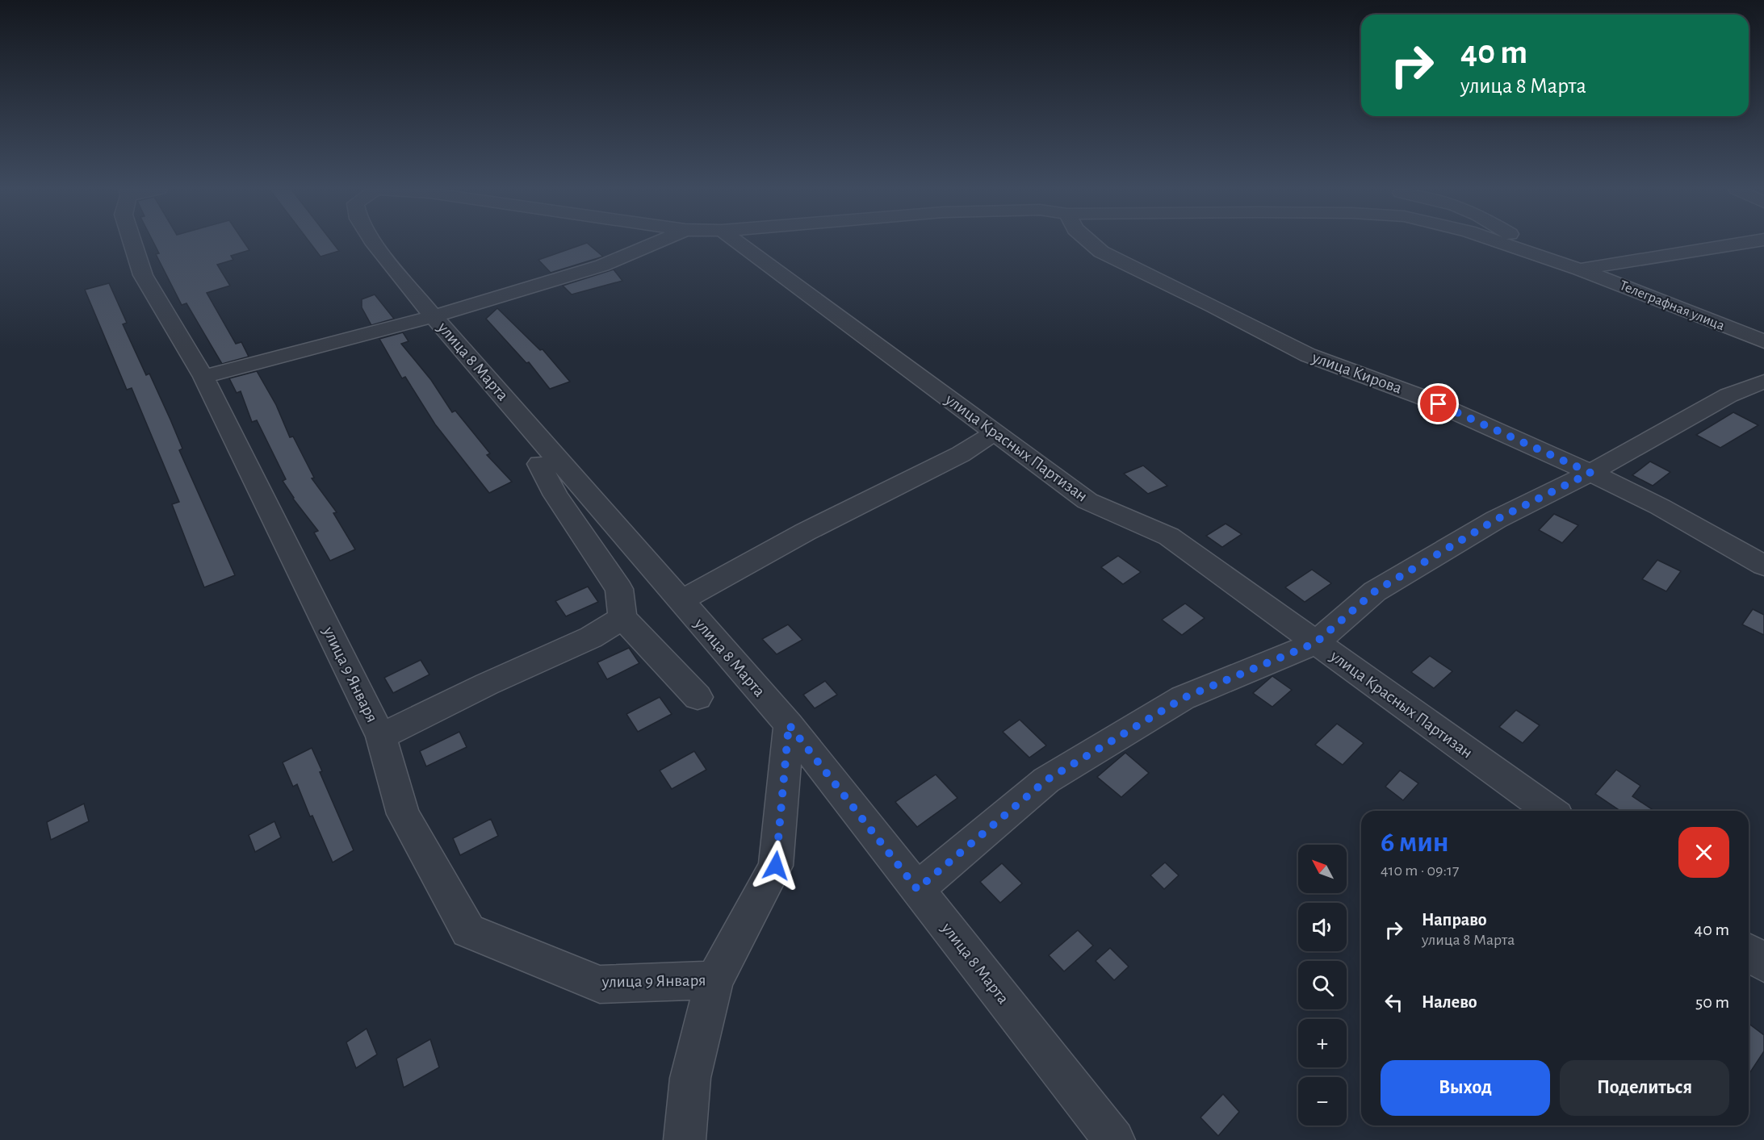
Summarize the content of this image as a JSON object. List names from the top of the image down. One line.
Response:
{"streets":{"street":["Телеграфная улица","улица 8 Марта","улица Кирова","улица Красных Партизан","улица 9 Января"]},"crossings":[["Телеграфная улица","улица 8 Марта"]],"north":"top left","page":{"turn":["40 m","улица 8 Марта"],"heading":["6 мин","410 m · 09:17"],"map_buttons":["+","−"],"list":[{"name":"Направо","note":"улица 8 Марта","value":"40 m"},{"name":"Налево","value":"50 m"}],"buttons":["Выход","Поделиться"]}}
